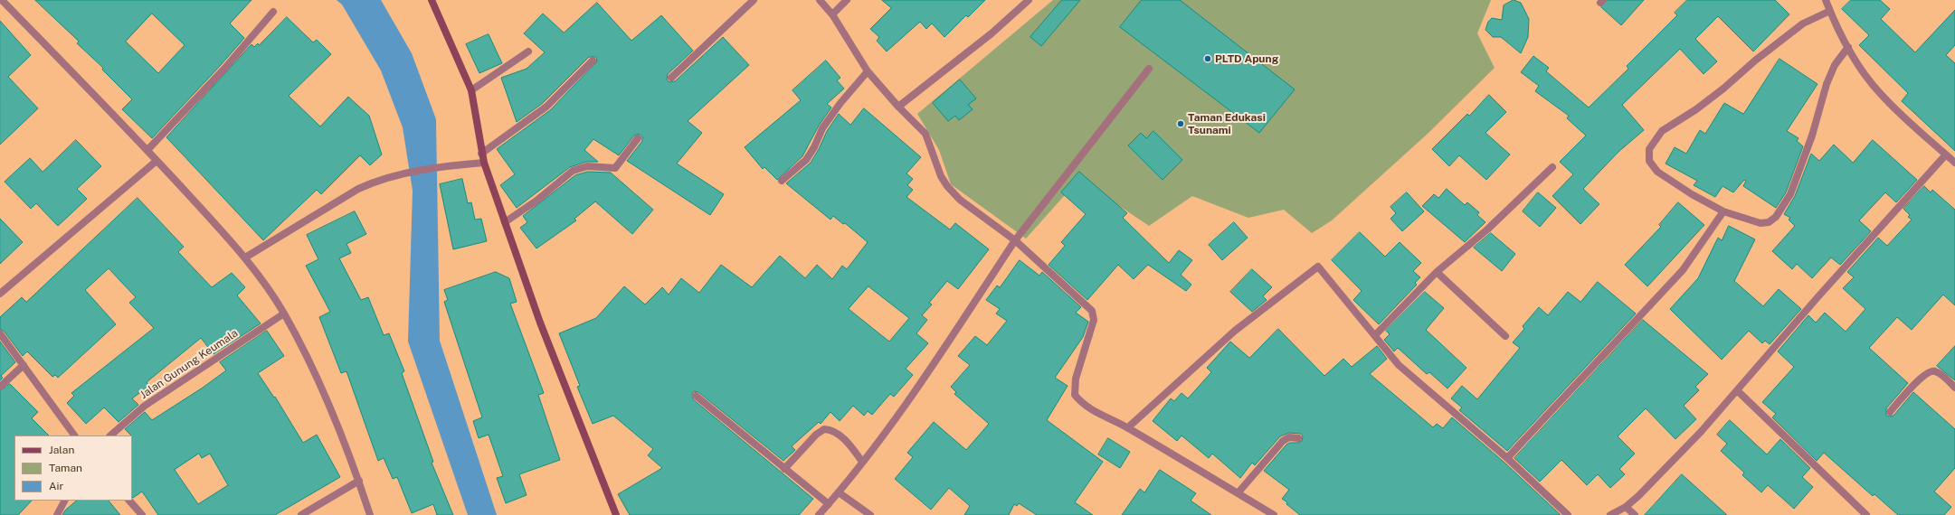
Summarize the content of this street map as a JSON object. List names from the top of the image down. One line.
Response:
{"streets":{"street":["Jalan Gunung Keumala"]},"places":["PLTD Apung","Taman Edukasi Tsunami"],"legend":["Jalan","Taman","Air"]}
